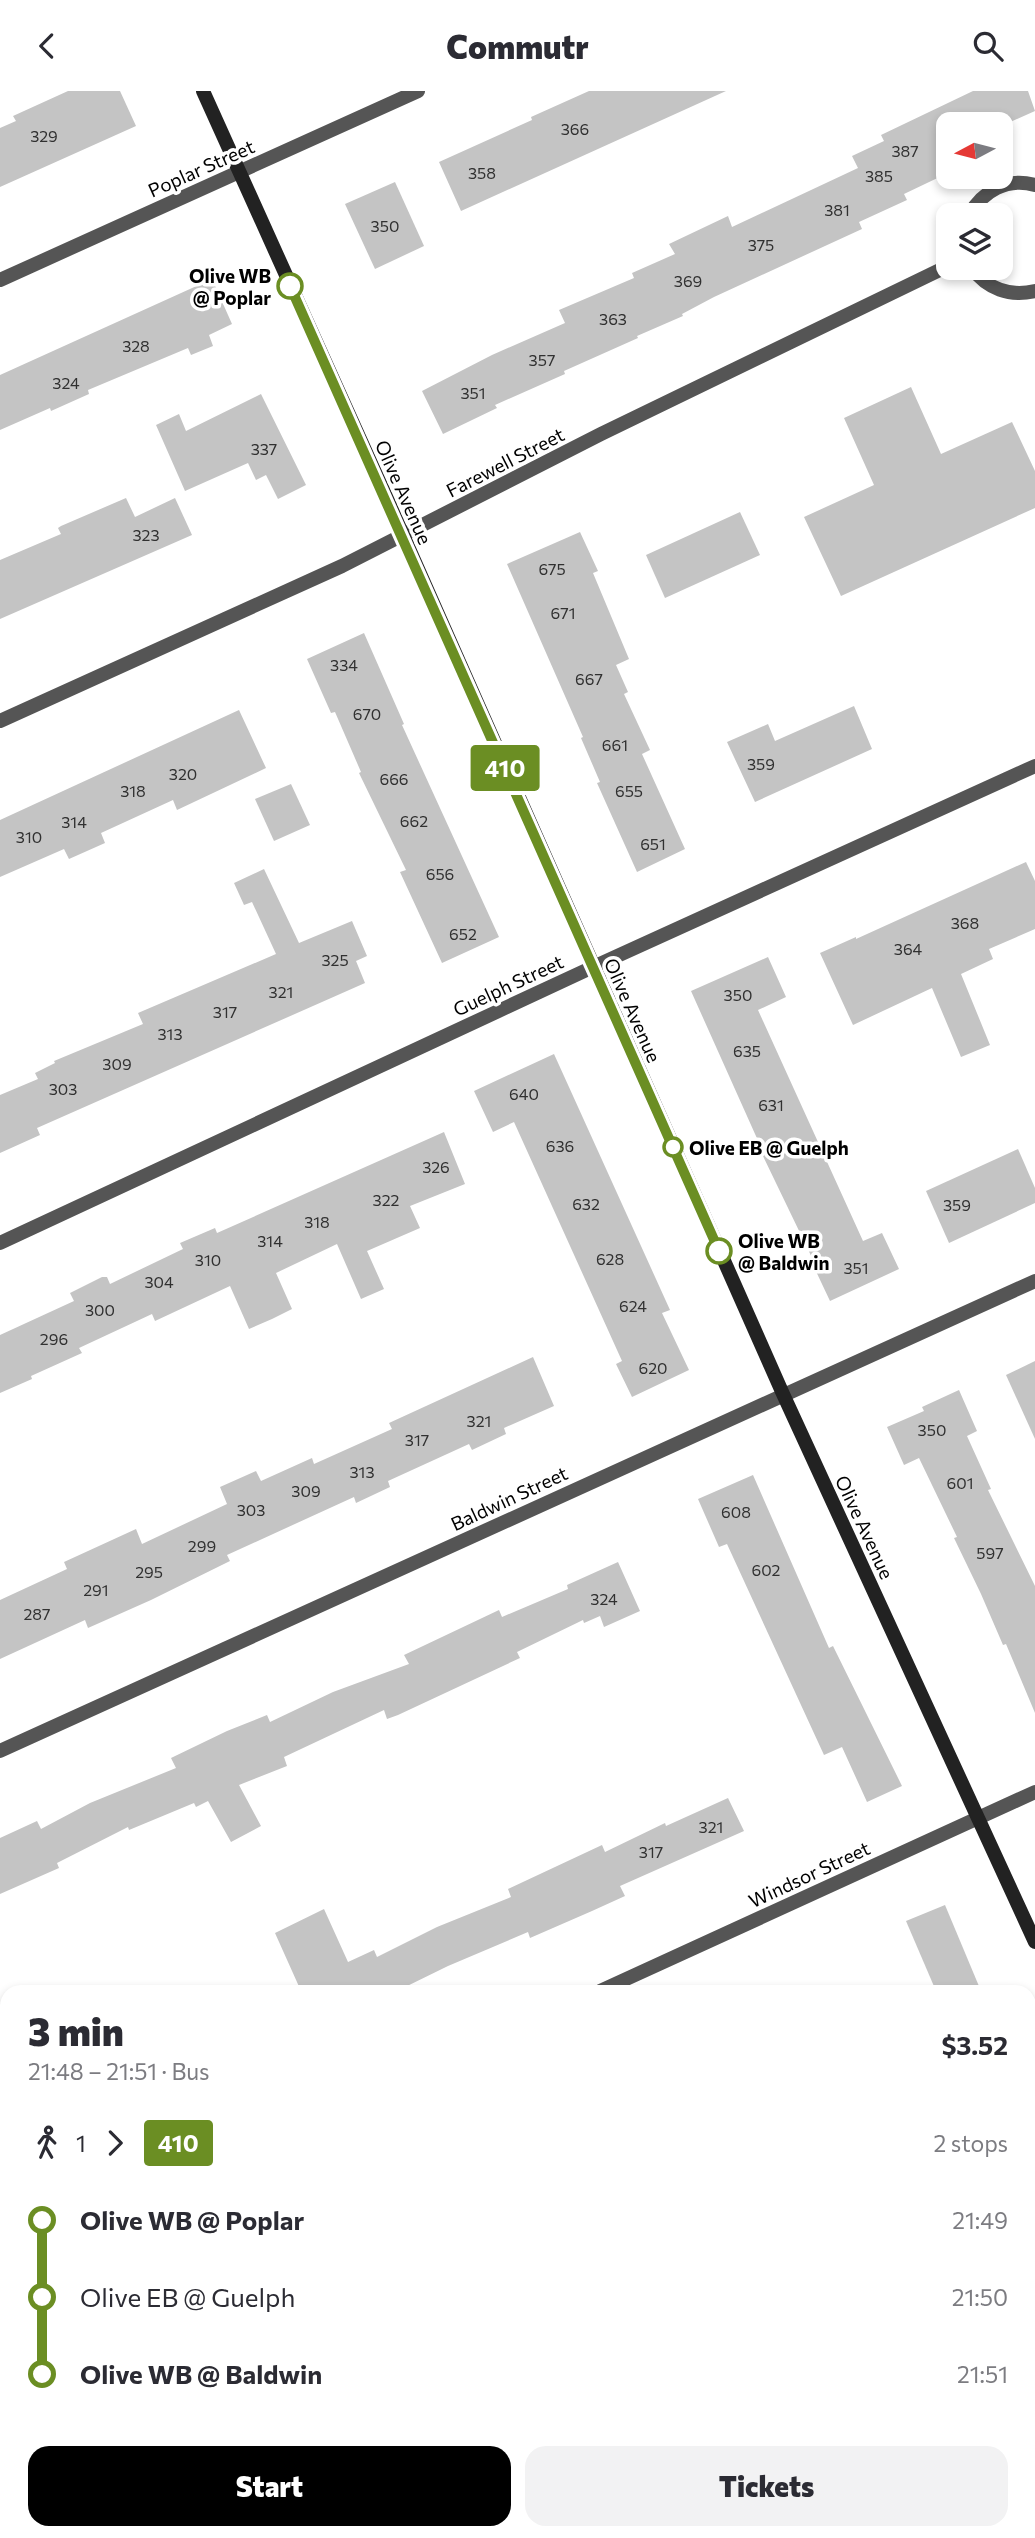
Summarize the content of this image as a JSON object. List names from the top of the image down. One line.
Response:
{"streets":{"main road":["Olive Avenue"],"street":["Poplar Street","Farewell Street","Guelph Street","Baldwin Street","Windsor Street"]},"crossings":[["Poplar Street","Olive Avenue"],["Farewell Street","Olive Avenue"],["Olive Avenue","Guelph Street"],["Olive Avenue","Baldwin Street"],["Olive Avenue","Windsor Street"]],"places":["Olive WB @ Poplar","Olive EB @ Guelph","Olive WB @ Baldwin"],"lines":["bus line 410"],"house_numbers":["366","329","387","358","385","381","350","375","369","363","328","357","324","351","337","323","675","671","334","667","670","661","359","320","666","318","655","662","314","310","651","656","368","652","364","325","321","350","317","313","635","309","303","640","631","636","326","322","632","359","318","314","628","310","351","304","624","300","296","620","321","350","317","313","601","309","303","608","299","597","602","295","291","324","287","321","317"],"north":"left","page":{"header":"Commutr","on_map":"410","heading":["3 min","21:48 – 21:51 · Bus","$3.52"],"legs":["1","410","2 stops"],"list":[{"name":"Olive WB @ Poplar","value":"21:49"},{"name":"Olive EB @ Guelph","value":"21:50"},{"name":"Olive WB @ Baldwin","value":"21:51"}],"buttons":["Start","Tickets"]}}
